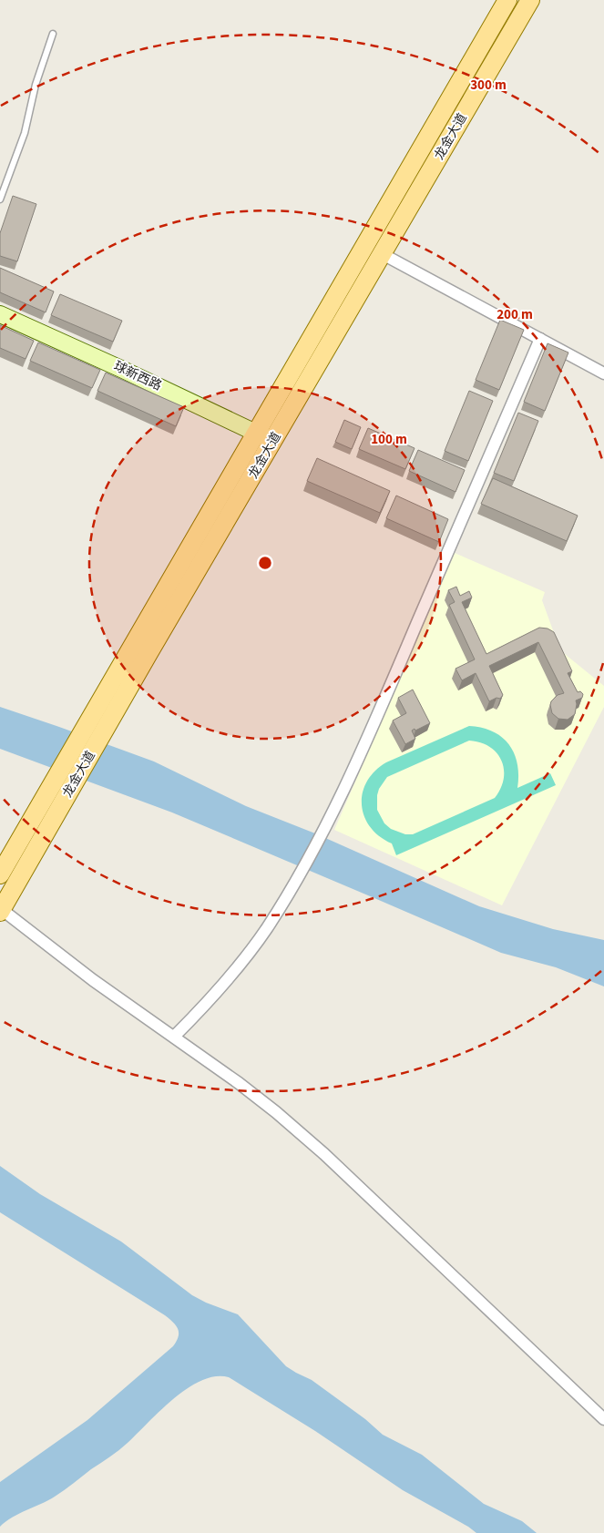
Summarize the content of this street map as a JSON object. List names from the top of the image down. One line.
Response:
{"streets":{"main road":["龙金大道"],"street":["球新西路"]},"crossings":[["龙金大道","球新西路"]],"rings":["300 m","200 m","100 m"]}
